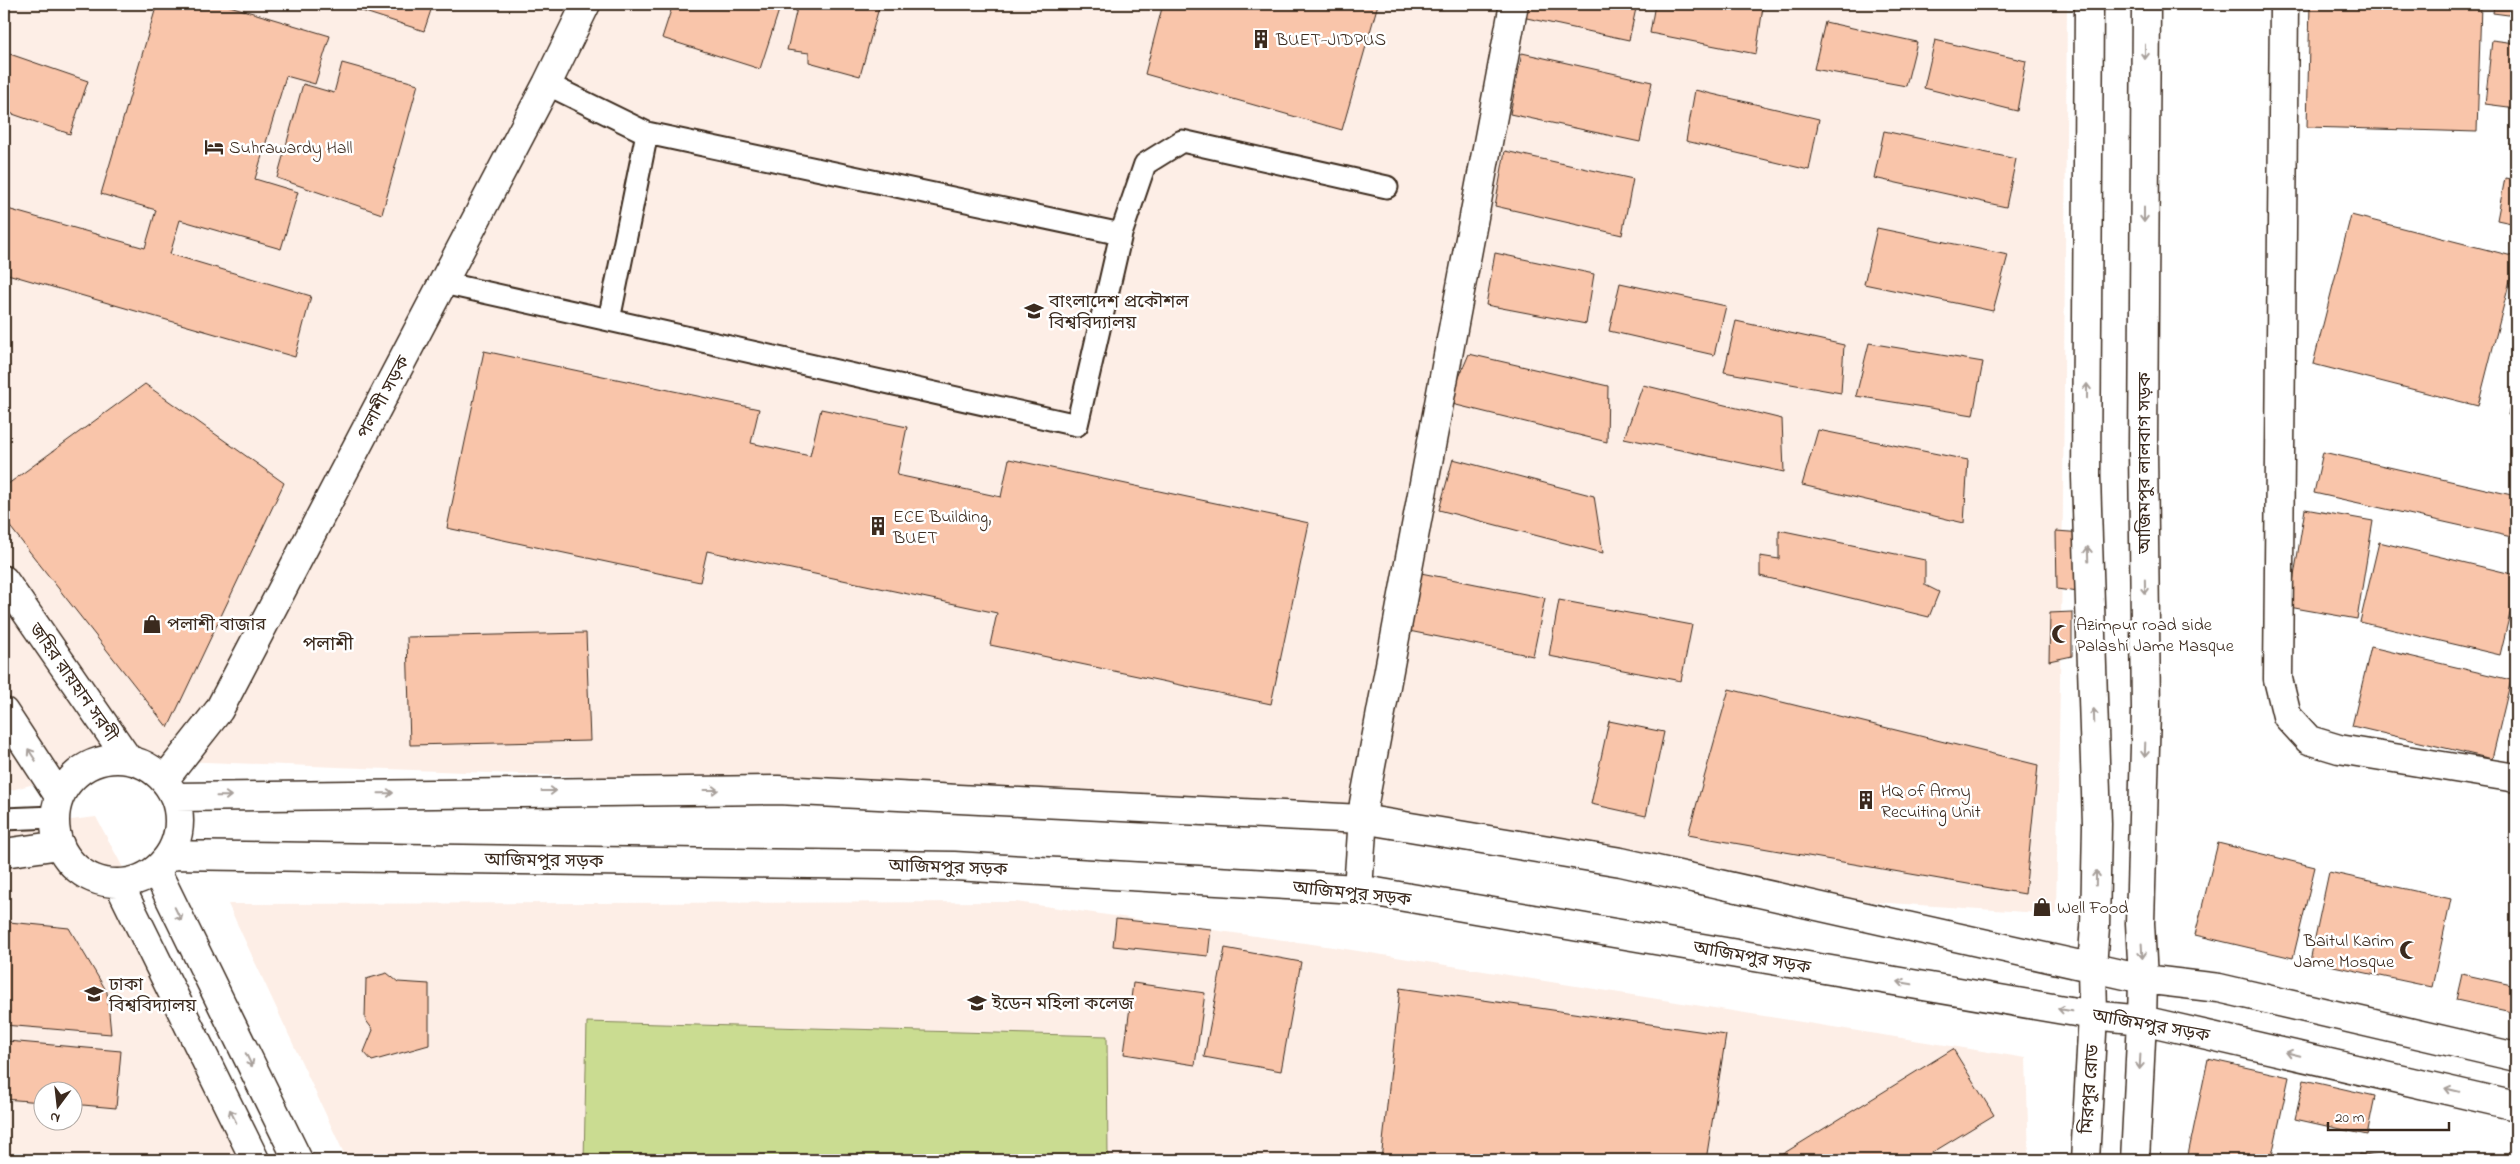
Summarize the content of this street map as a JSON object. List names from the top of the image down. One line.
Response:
{"streets":{"main road":["পলাশী সড়ক","আজিমপুর লালবাগ সড়ক","জহির রায়হান সরণী","আজিমপুর সড়ক","মিরপুর রোড"]},"crossings":[["পলাশী সড়ক","জহির রায়হান সরণী"],["পলাশী সড়ক","আজিমপুর সড়ক"],["জহির রায়হান সরণী","আজিমপুর সড়ক"],["আজিমপুর সড়ক","মিরপুর রোড"]],"one_way":["আজিমপুর লালবাগ সড়ক","মিরপুর রোড"],"districts":["পলাশী"],"places":{"building":["BUET-JIDPUS","ECE Building, BUET","HQ of Army Recuiting Unit"],"hotel":["Suhrawardy Hall"],"school or university":["বাংলাদেশ প্রকৌশল বিশ্ববিদ্যালয়","ঢাকা বিশ্ববিদ্যালয়","ইডেন মহিলা কলেজ"],"shop":["পলাশী‌ বাজার","Well Food"],"mosque":["Azimpur road side Palashi Jame Masque","Baitul Karim Jame Mosque"]},"scale_bar":"20 m","north":"bottom"}
